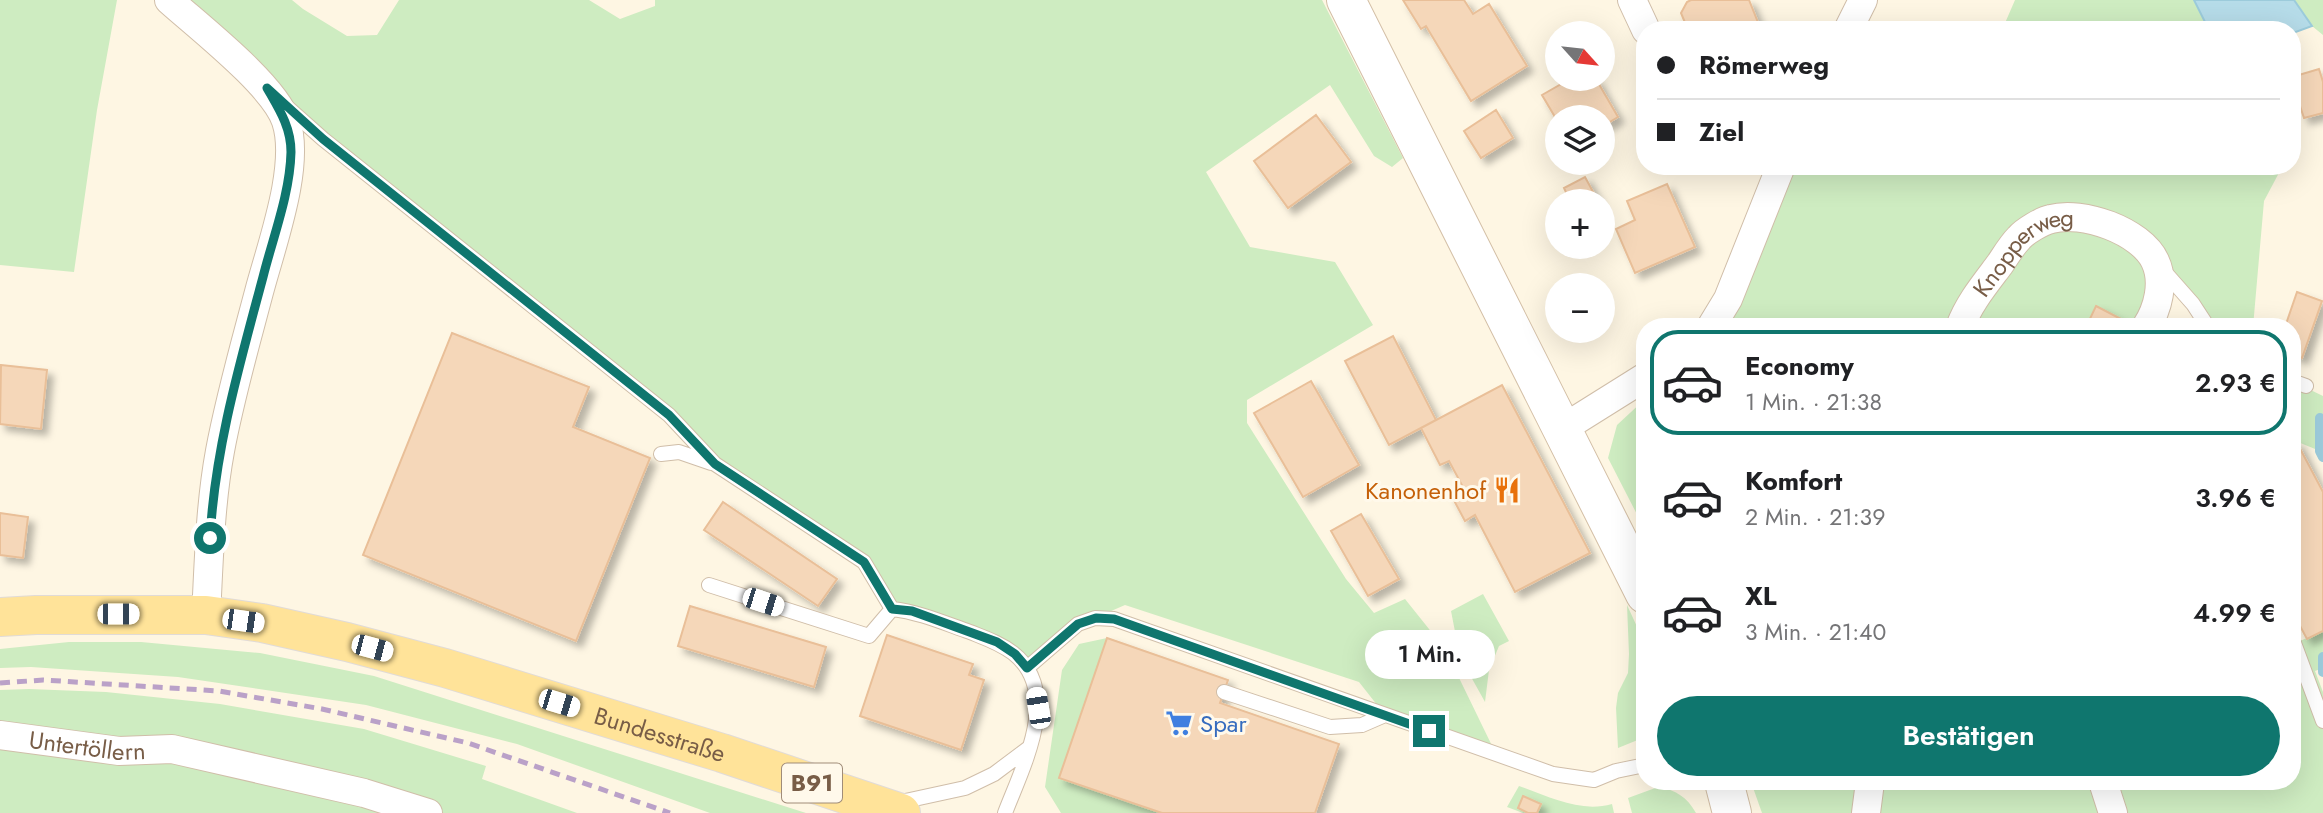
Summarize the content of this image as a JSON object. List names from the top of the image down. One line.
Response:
{"streets":{"main road":["Bundesstraße","B91"],"street":["Knopperweg","Untertöllern"]},"places":{"restaurant":["Kanonenhof"],"supermarket":["Spar"]},"north":"bottom right","page":{"map_buttons":["+","−"],"banner":["Römerweg","Ziel"],"list":[{"name":"Economy","note":"1 Min. · 21:38","value":"2.93 €"},{"name":"Komfort","note":"2 Min. · 21:39","value":"3.96 €"},{"name":"XL","note":"3 Min. · 21:40","value":"4.99 €"}],"bubble":"1 Min.","buttons":"Bestätigen"}}
